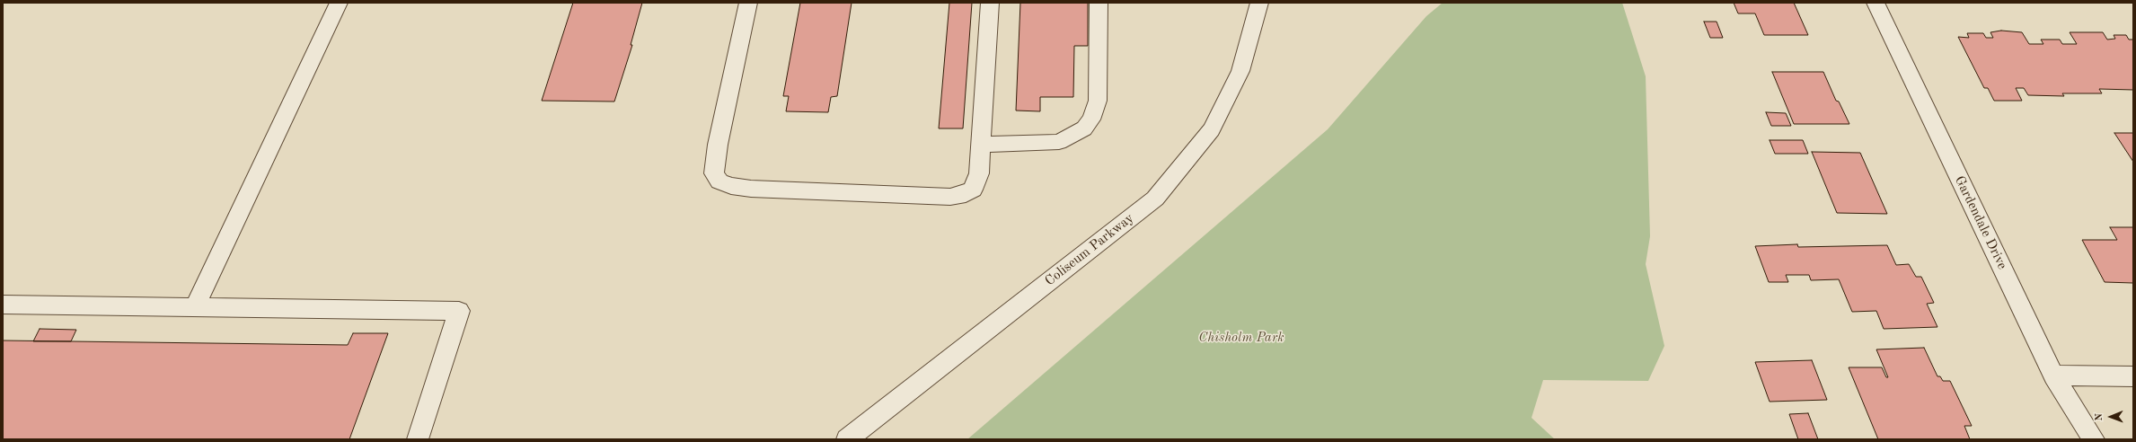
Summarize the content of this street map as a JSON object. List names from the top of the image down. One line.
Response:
{"streets":{"street":["Gardendale Drive","Coliseum Parkway"]},"parks":["Chisholm Park"],"north":"left"}
